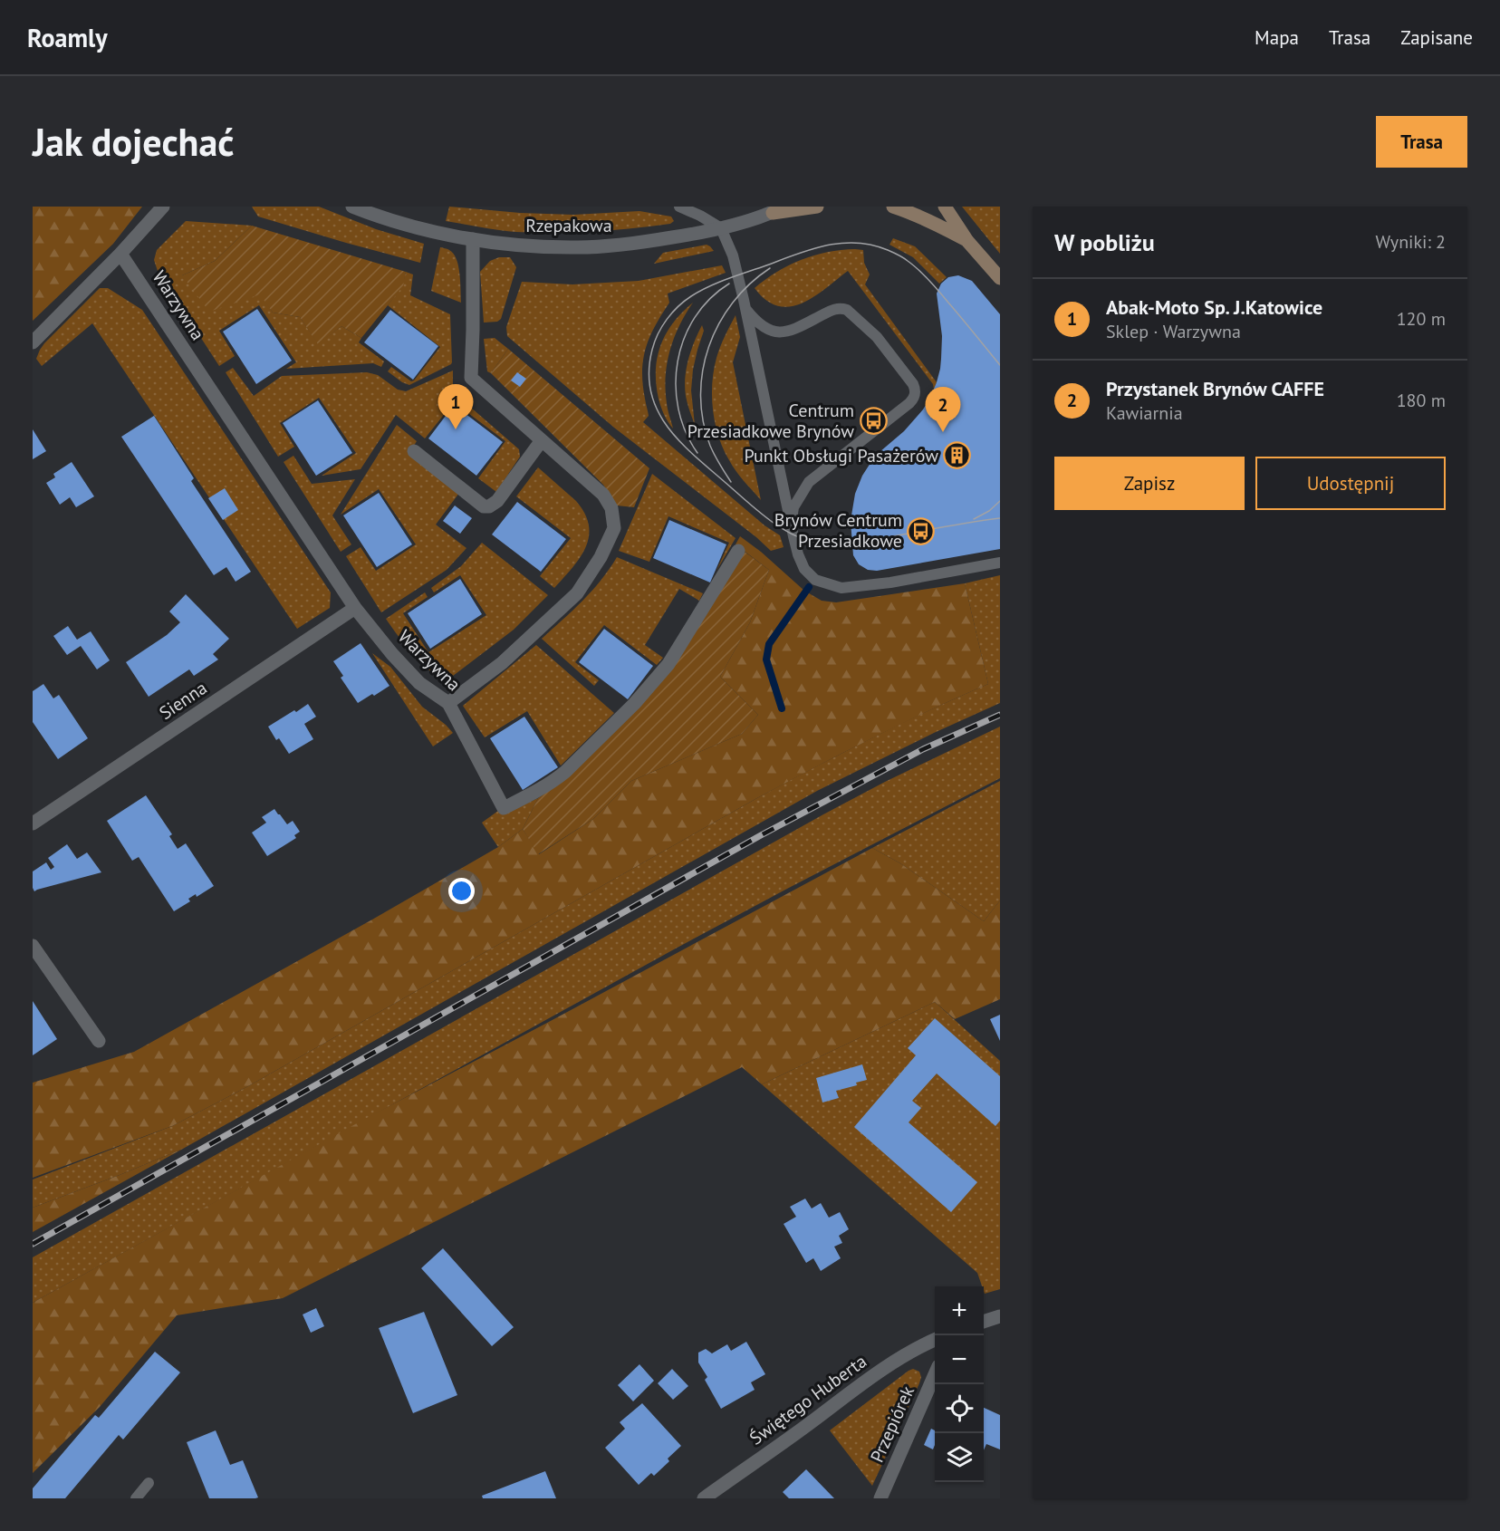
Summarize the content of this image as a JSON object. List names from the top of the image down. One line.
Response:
{"streets":{"street":["Rzepakowa","Warzywna","Sienna","Świętego Huberta","Przepiórek"]},"crossings":[["Warzywna","Sienna"]],"places":{"bus stop":["Centrum Przesiadkowe Brynów","Brynów Centrum Przesiadkowe"],"building":["Punkt Obsługi Pasażerów"]},"page":{"header":"Roamly","nav":["Mapa","Trasa","Zapisane"],"buttons":["Trasa",["Zapisz","Udostępnij"]],"title":"Jak dojechać","heading":["W pobliżu","Wyniki: 2"],"list":[{"mark":"1","name":"Abak-Moto Sp. J.Katowice","note":"Sklep · Warzywna","value":"120 m"},{"mark":"2","name":"Przystanek Brynów CAFFE","note":"Kawiarnia","value":"180 m"}],"pins":["1","2"],"map_buttons":["+","−"]}}
